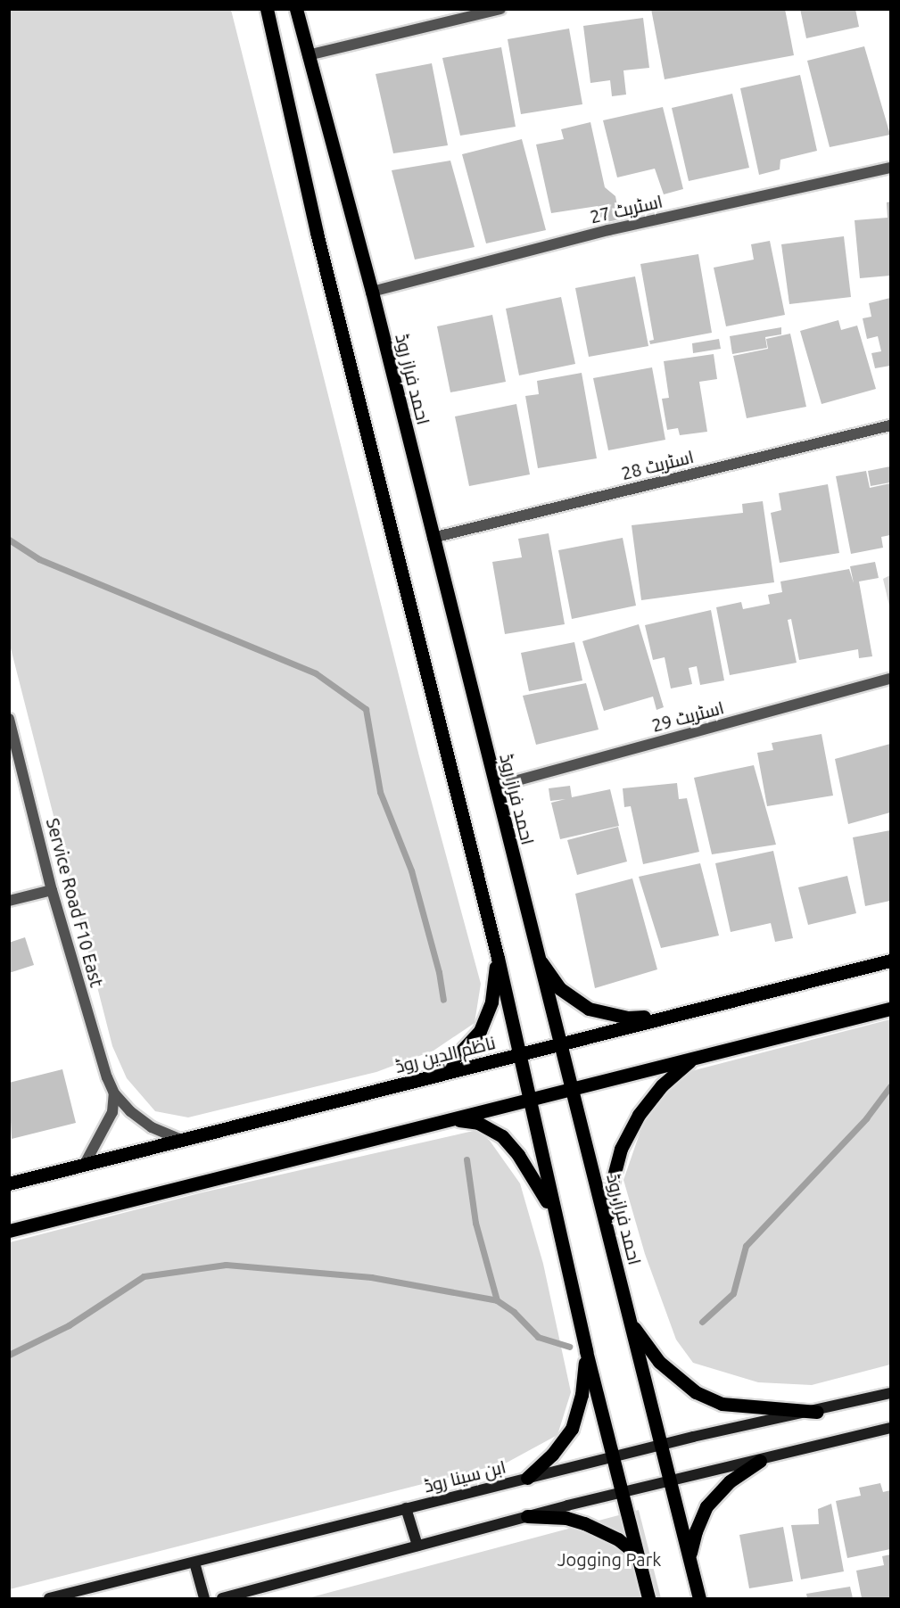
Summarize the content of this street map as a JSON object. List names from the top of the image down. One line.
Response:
{"streets":{"main road":["احمد فراز روڈ","ناظم الدین روڈ","ابن سینا روڈ"],"street":["اسٹریٹ 27","اسٹریٹ 28","اسٹریٹ 29","Service Road F10 East"]},"crossings":[["اسٹریٹ 27","احمد فراز روڈ"],["احمد فراز روڈ","اسٹریٹ 28"],["احمد فراز روڈ","اسٹریٹ 29"],["احمد فراز روڈ","ناظم الدین روڈ"],["احمد فراز روڈ","ابن سینا روڈ"],["Service Road F10 East","ناظم الدین روڈ"]],"parks":["Jogging Park"]}
